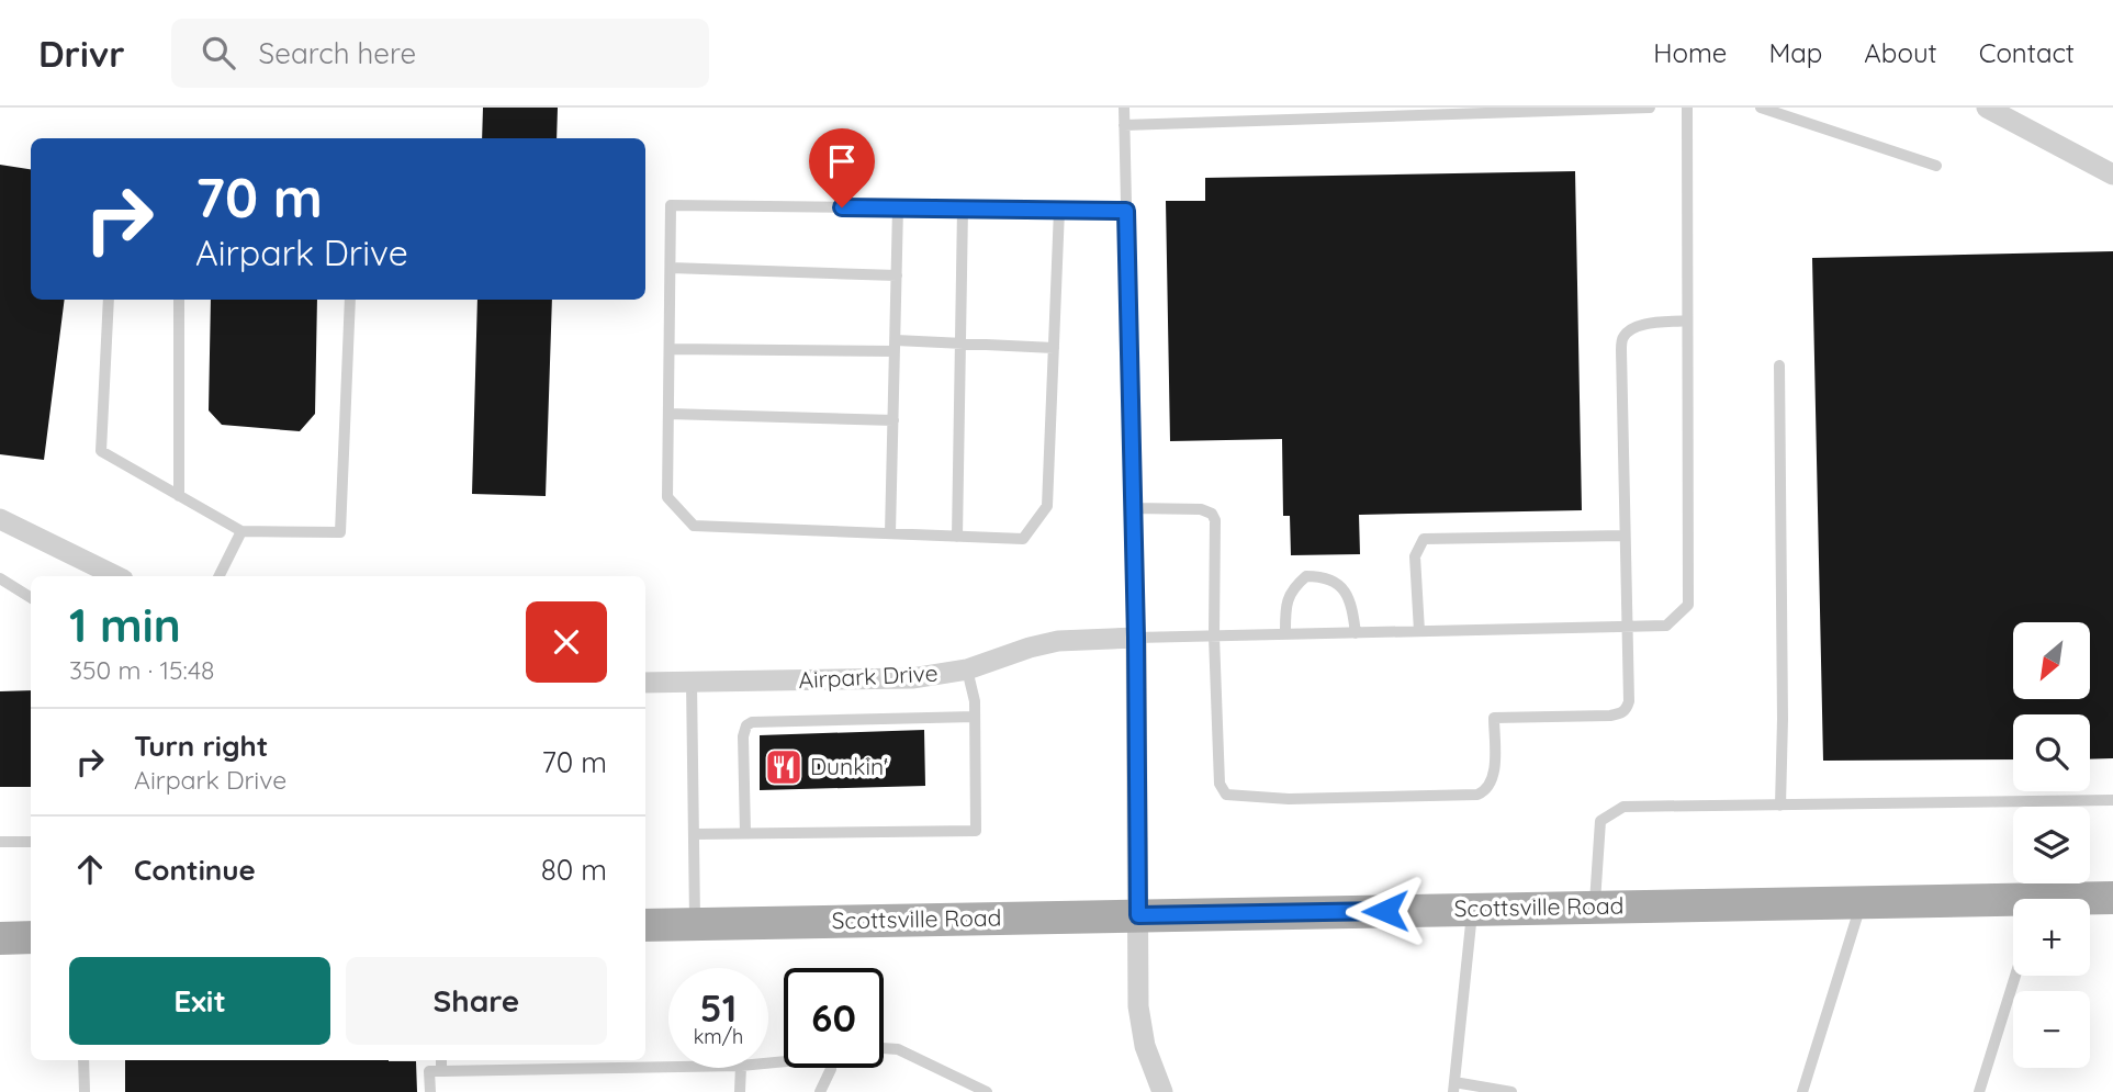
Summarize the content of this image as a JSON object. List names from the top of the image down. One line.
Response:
{"streets":{"main road":["Scottsville Road"],"street":["Airpark Drive"]},"places":{"restaurant":["Dunkin'"]},"north":"bottom left","page":{"header":"Drivr","search":"Search here","nav":["Home","Map","About","Contact"],"turn":["70 m","Airpark Drive"],"heading":["1 min","350 m · 15:48"],"map_buttons":["+","−"],"list":[{"name":"Turn right","note":"Airpark Drive","value":"70 m"},{"name":"Continue","value":"80 m"}],"buttons":["Exit","Share"],"speed":"51 km/h","limit":"60"}}
